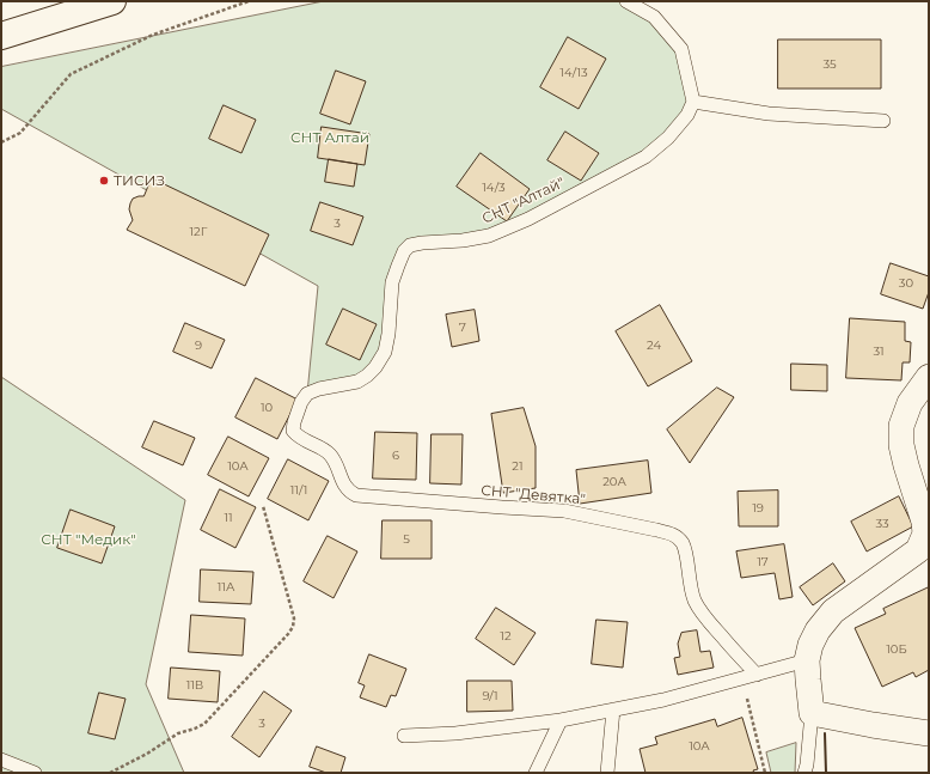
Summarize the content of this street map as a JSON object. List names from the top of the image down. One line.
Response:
{"streets":{"lane":["СНТ \"Алтай\"","СНТ \"Девятка\""]},"crossings":[["СНТ \"Алтай\"","СНТ \"Девятка\""]],"parks":["СНТ Алтай","СНТ \"Медик\""],"places":["ТИСИЗ"],"house_numbers":["35","14/13","14/3","3","12Г","30","7","9","24","31","10","6","10А","21","20А","11/1","19","11","33","5","17","11А","12","10Б","11В","9/1","3","10А"]}
